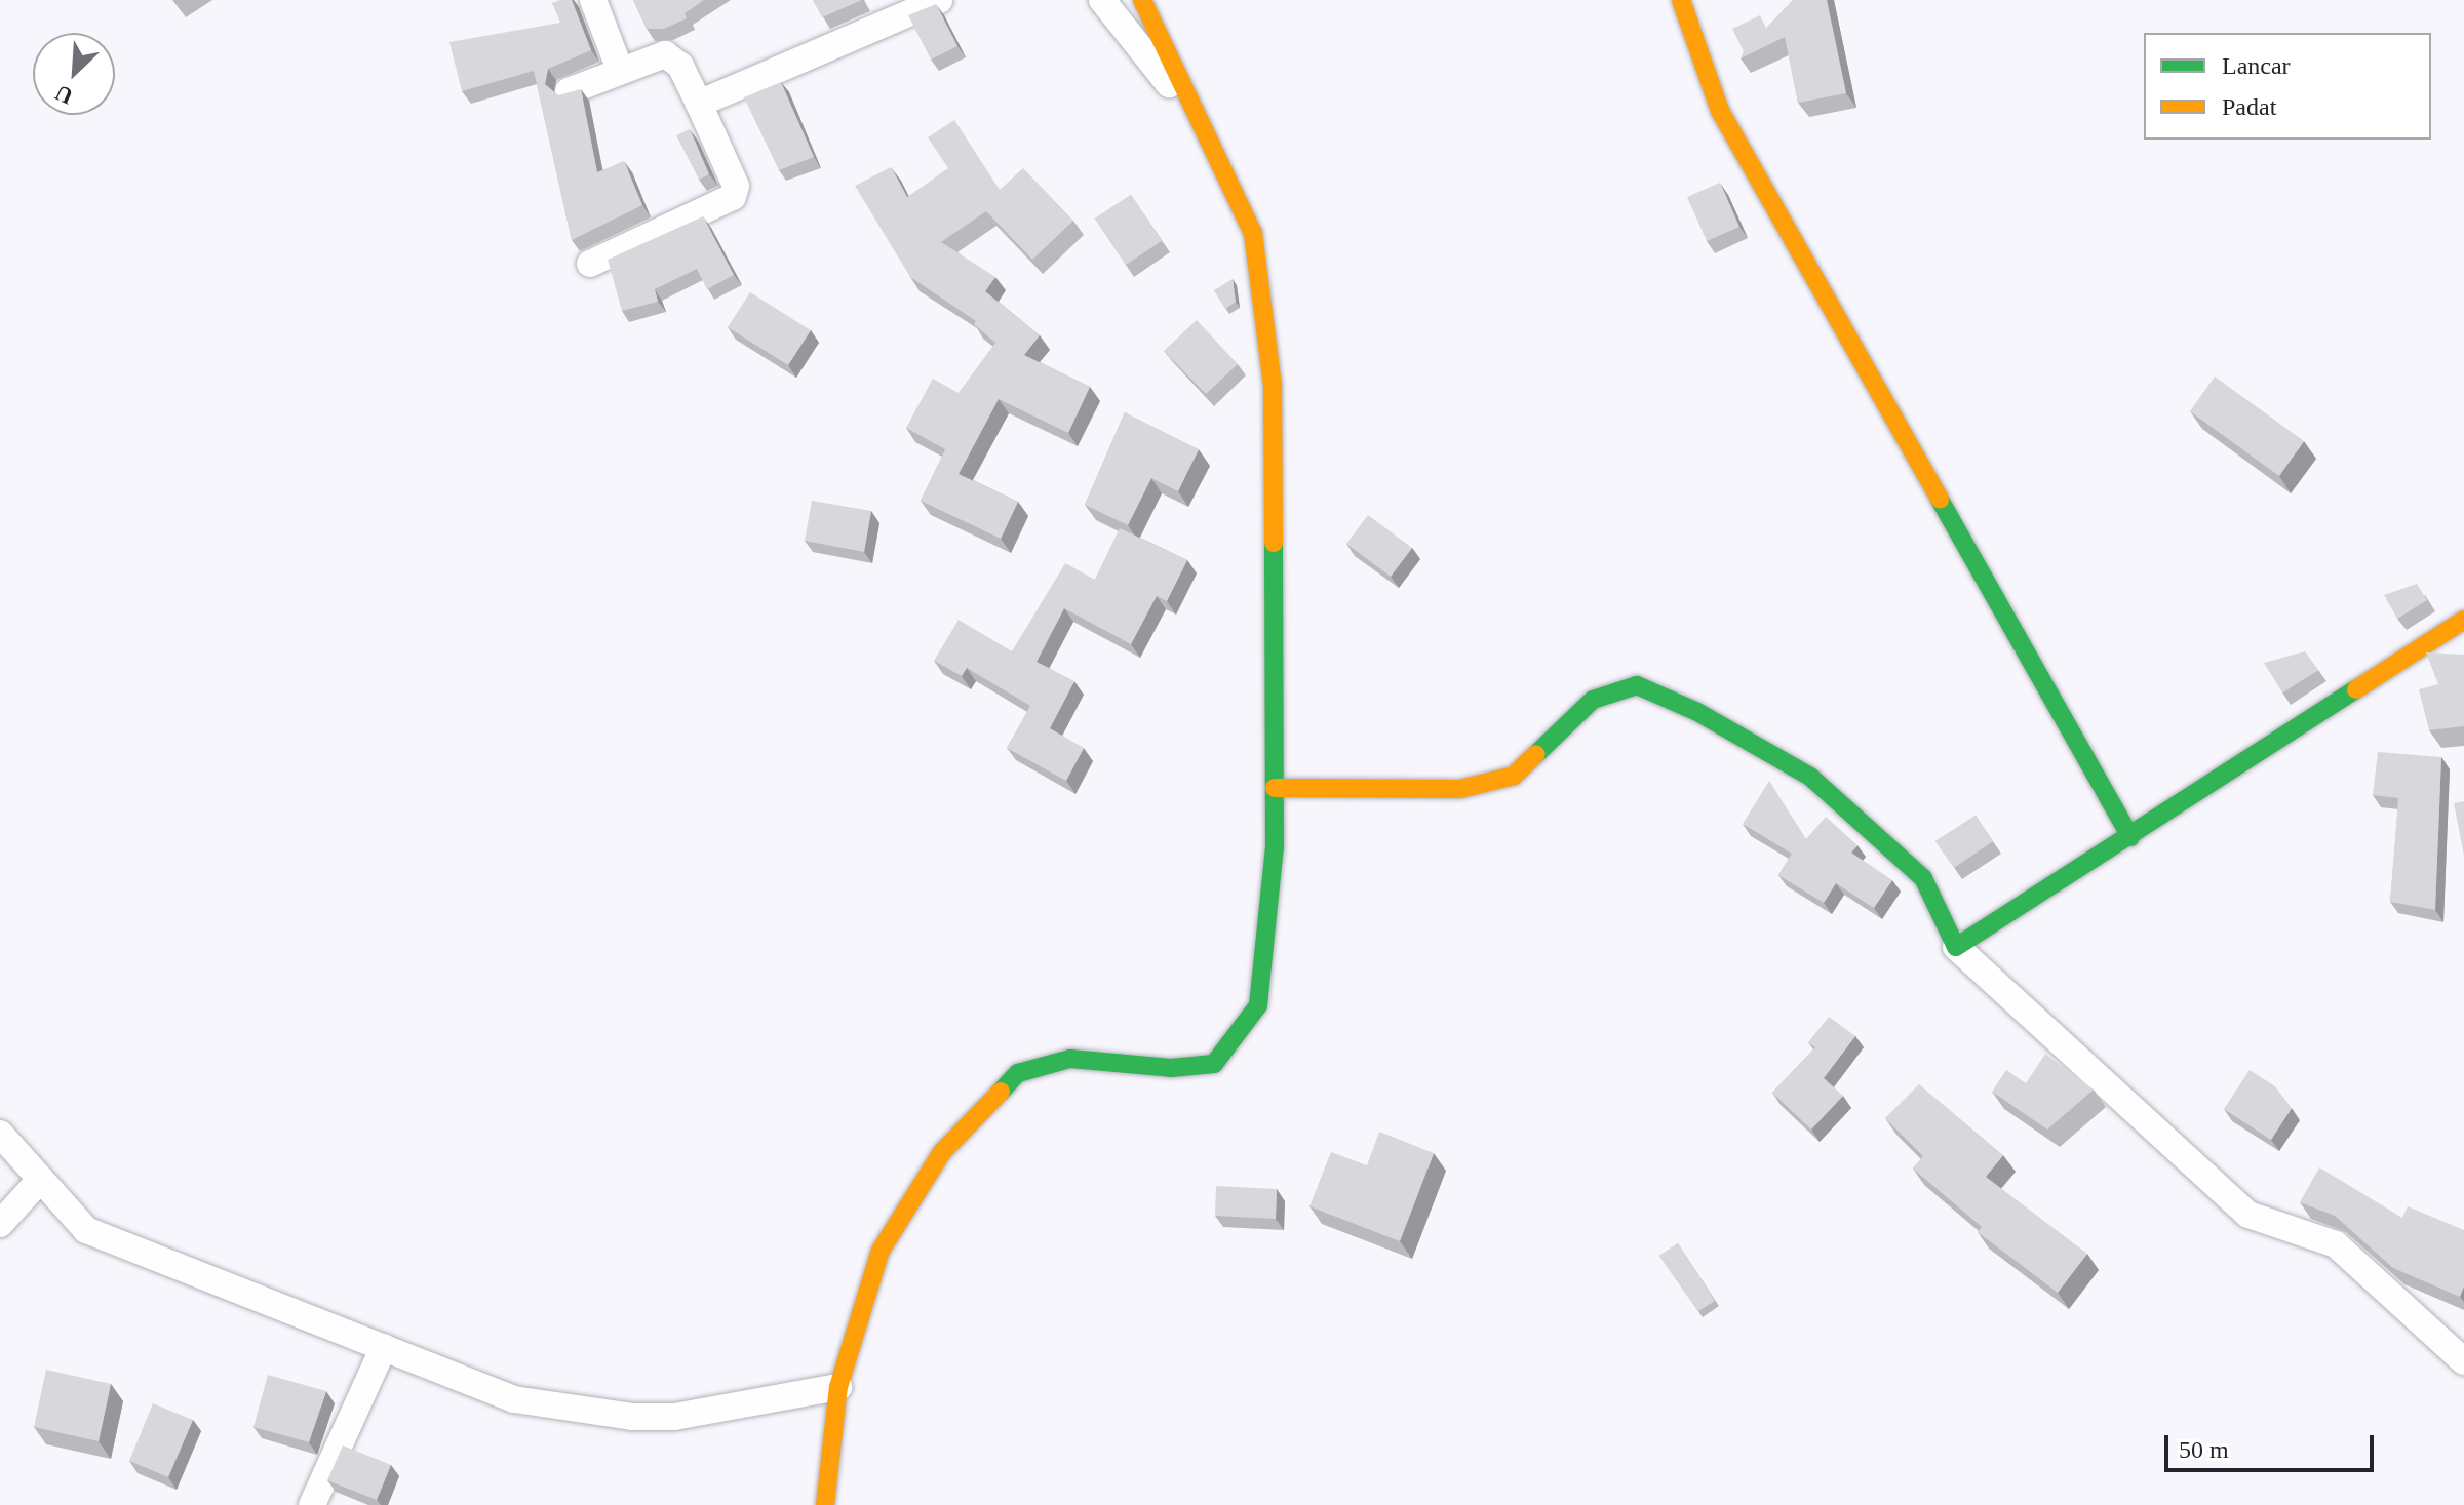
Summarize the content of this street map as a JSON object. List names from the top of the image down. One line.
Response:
{"legend":["Lancar","Padat"],"scale_bar":"50 m","north":"bottom left"}
